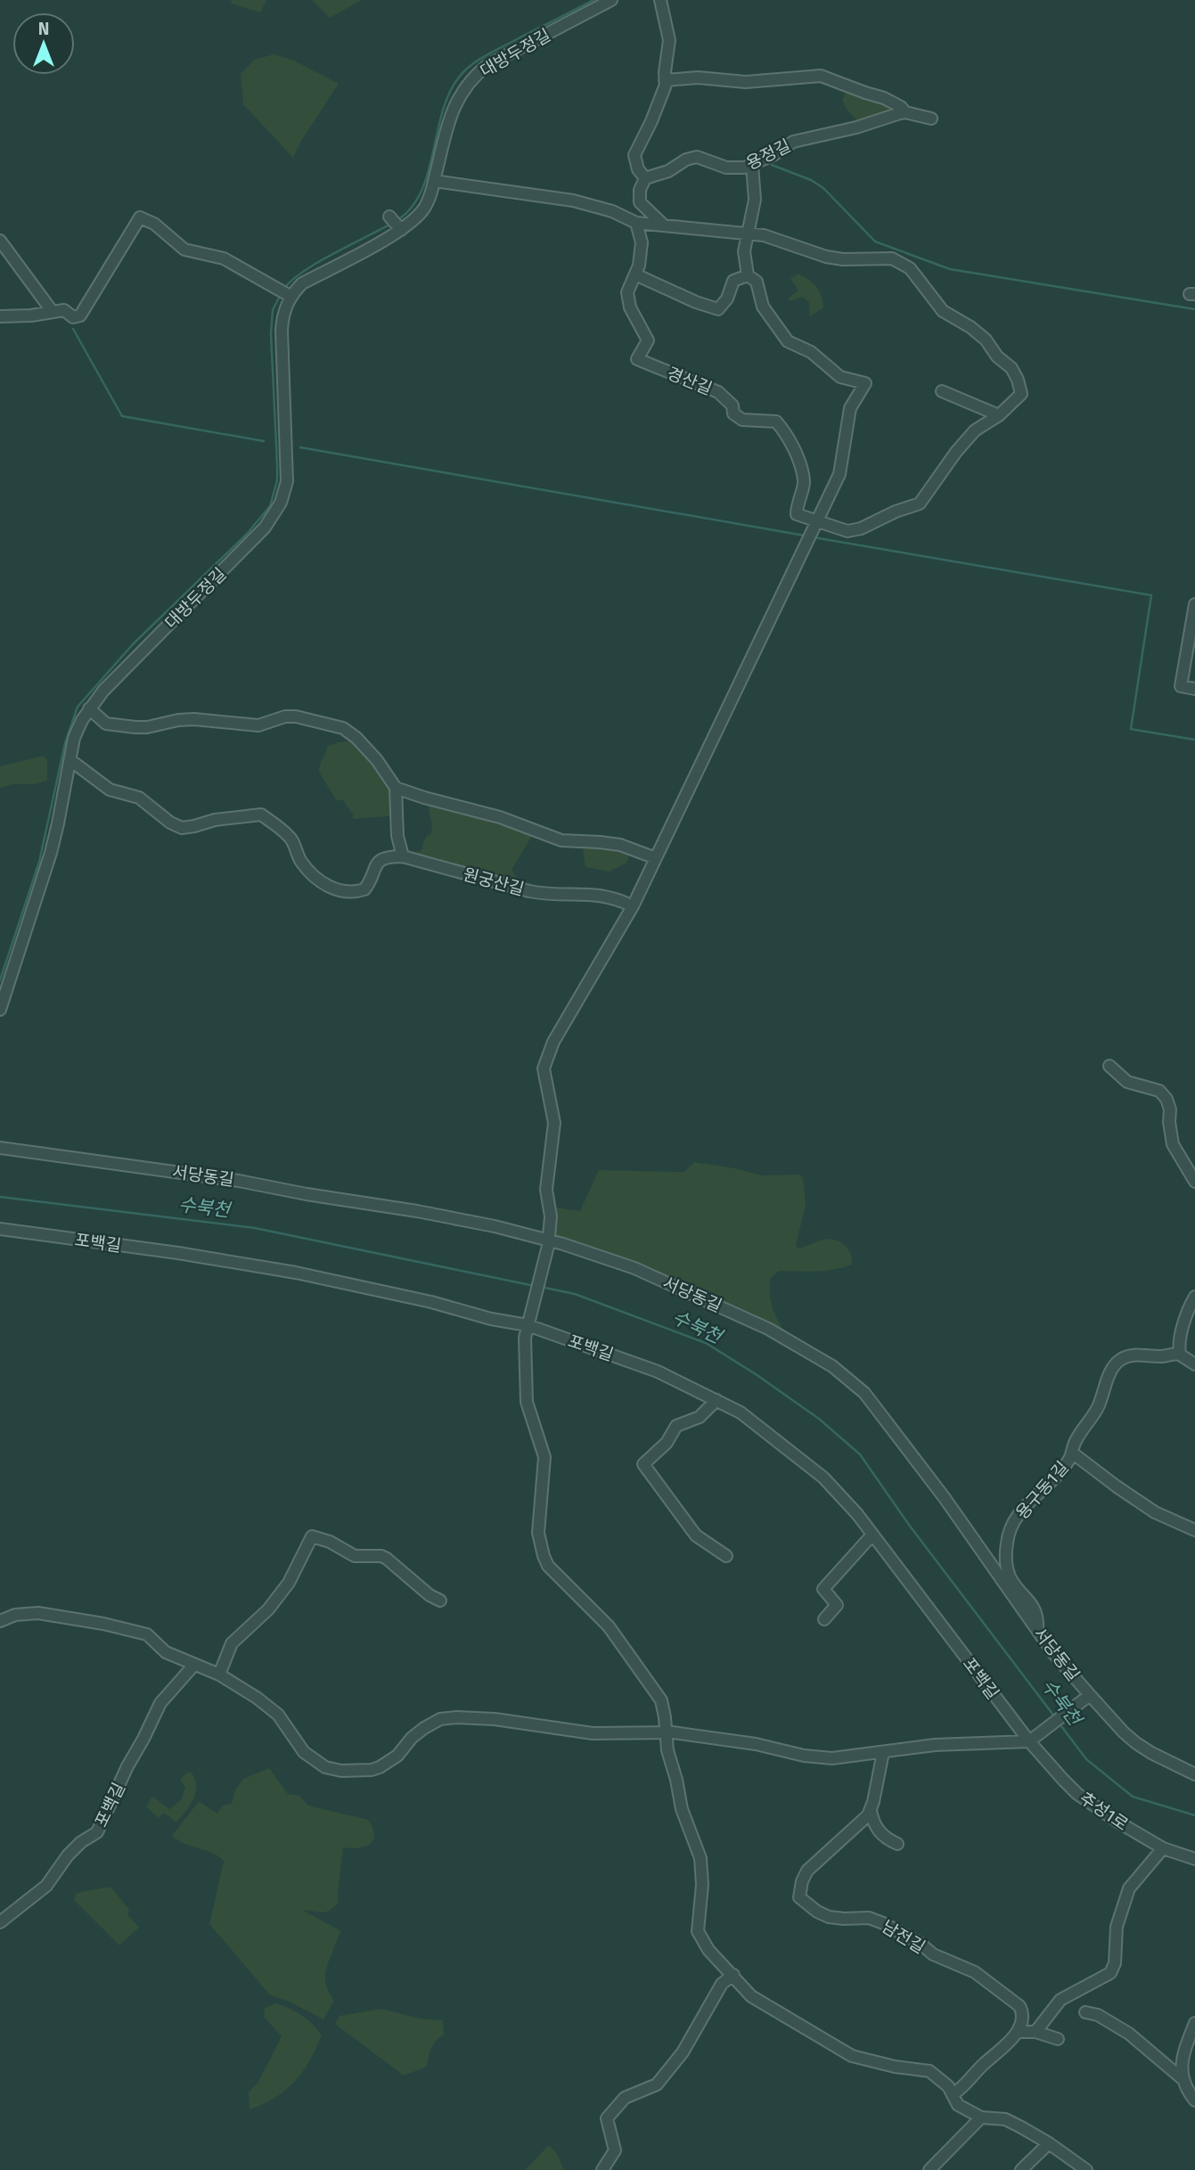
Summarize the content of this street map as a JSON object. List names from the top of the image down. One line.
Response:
{"streets":{"street":["대방두정길","용정길","경산길","원궁산길","서당동길","포백길","용구동1길","추성1로","남전길"]},"crossings":[["대방두정길","경산길"],["서당동길","용구동1길"],["포백길","추성1로"]],"water":["수북천"],"north":"top"}
